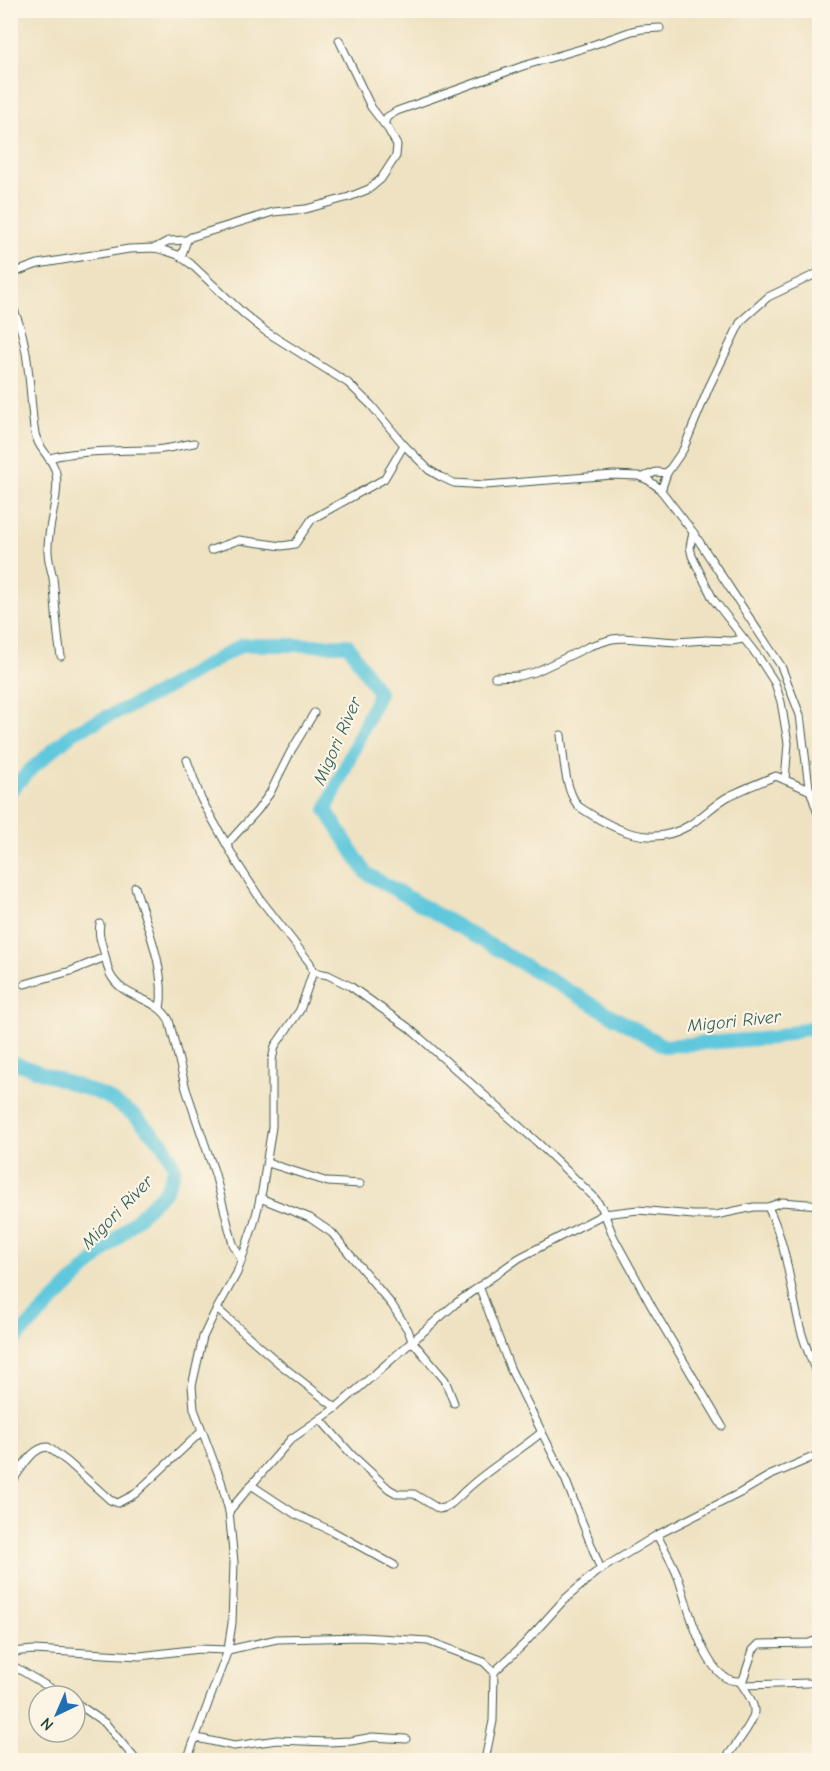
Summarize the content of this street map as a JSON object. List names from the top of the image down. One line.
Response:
{"water":["Migori River"],"north":"bottom left"}
